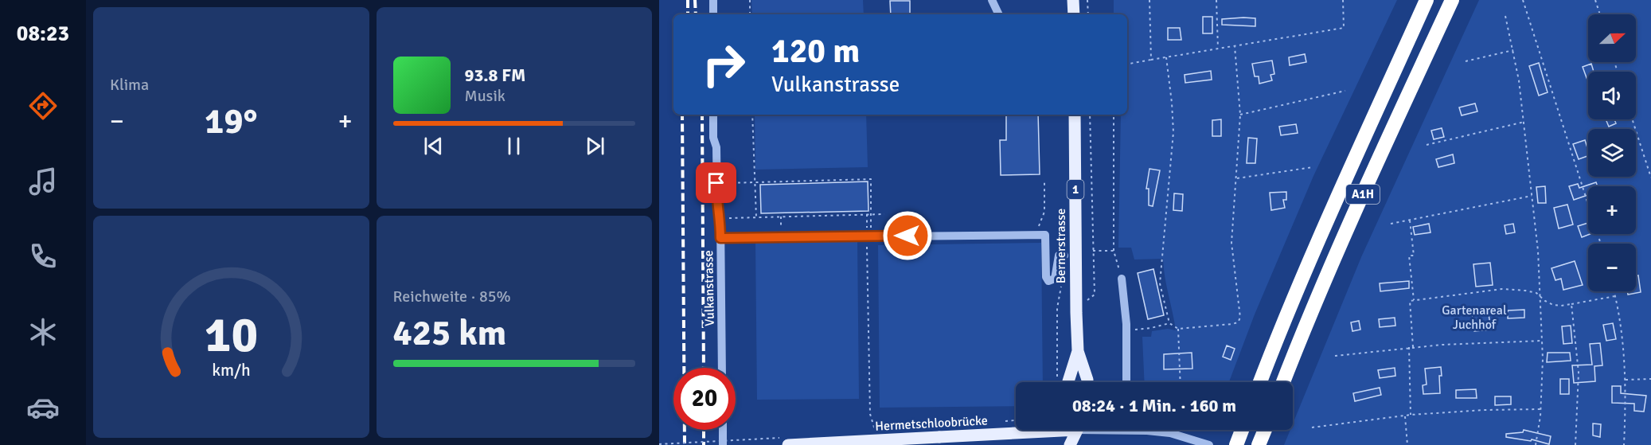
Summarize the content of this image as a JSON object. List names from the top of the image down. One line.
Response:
{"streets":{"highway":["A1H"],"main road":["1","Bernerstrasse","Hermetschloobrücke"],"street":["Vulkanstrasse"]},"parks":["Gartenareal Juchhof"],"north":"right","page":{"tabs":"08:23","tile":["Klima",["Reichweite · 85%","425 km"]],"map_buttons":["+","−"],"turn":["120 m","Vulkanstrasse"],"song":["93.8 FM","Musik"],"heat":["−","19°","+"],"limit":"20","trip":"08:24 · 1 Min. · 160 m","gauge":["10","km/h"]}}
